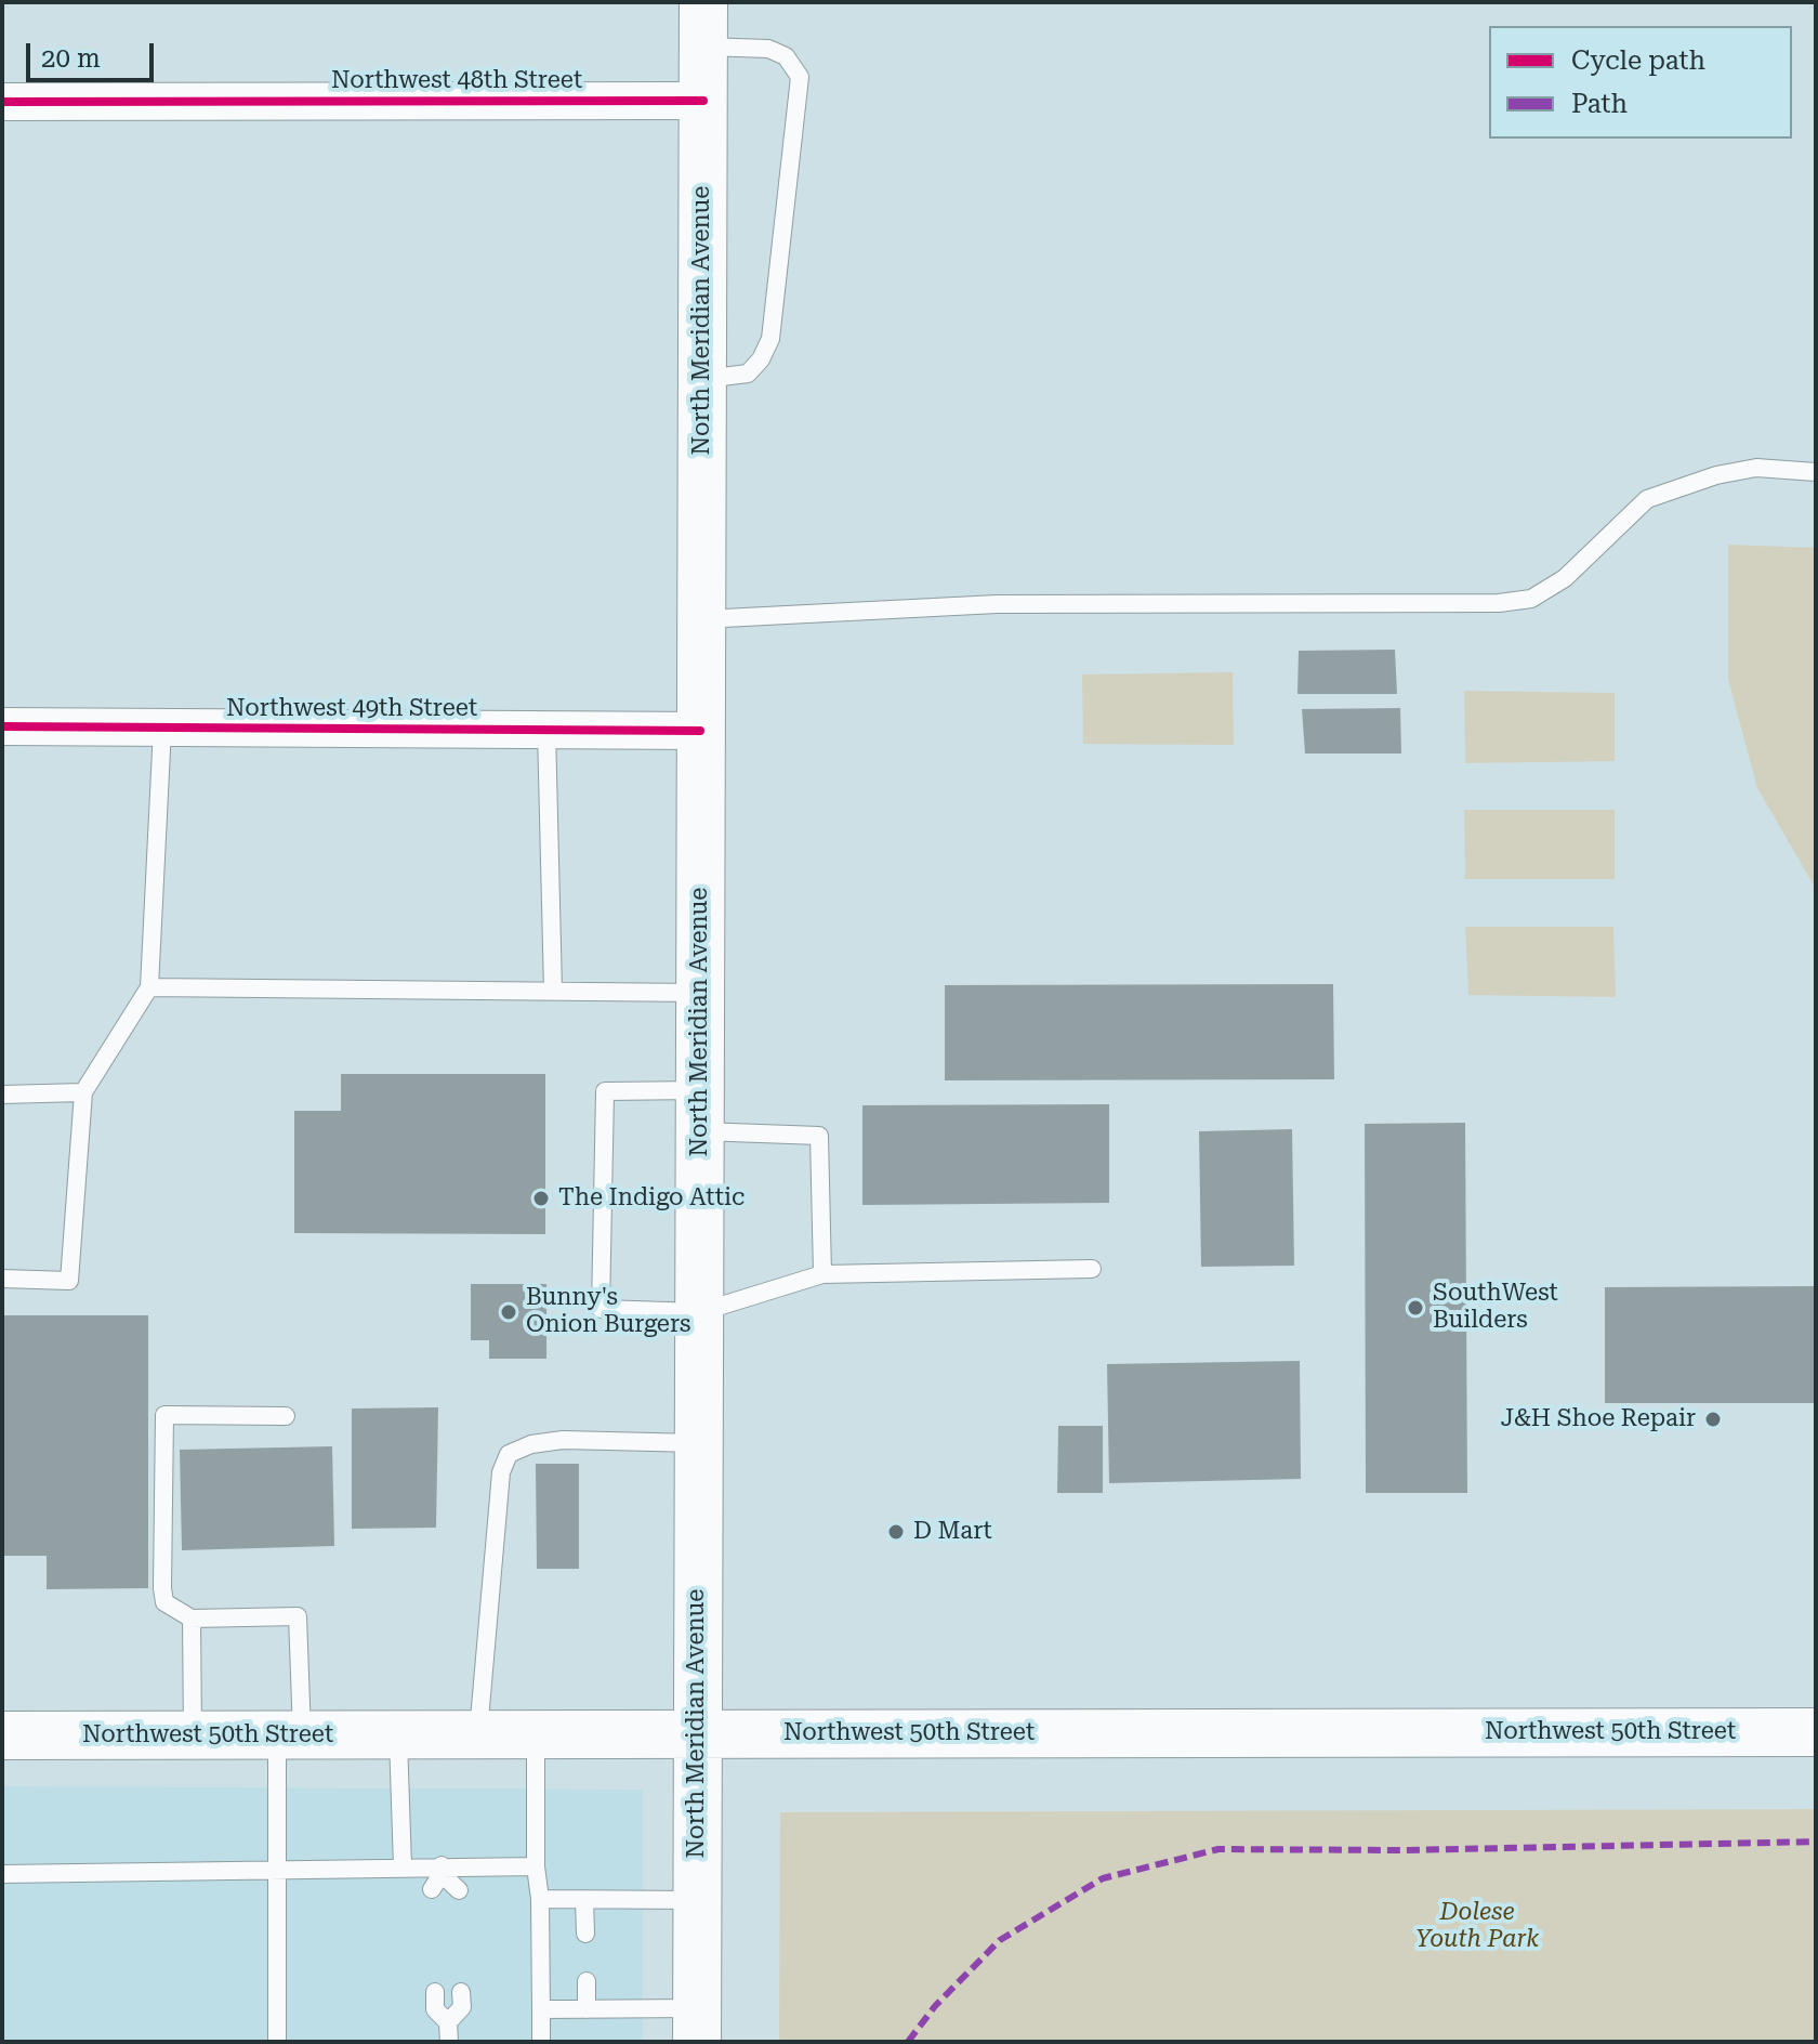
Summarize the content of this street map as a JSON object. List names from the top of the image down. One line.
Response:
{"streets":{"main road":["North Meridian Avenue","Northwest 50th Street"],"street":["Northwest 48th Street","Northwest 49th Street"]},"crossings":[["Northwest 48th Street","North Meridian Avenue"],["North Meridian Avenue","Northwest 49th Street"],["North Meridian Avenue","Northwest 50th Street"]],"parks":["Dolese Youth Park"],"places":["The Indigo Attic","SouthWest Builders","Bunny's Onion Burgers","J&H Shoe Repair","D Mart"],"legend":["Cycle path","Path"],"scale_bar":"20 m"}
